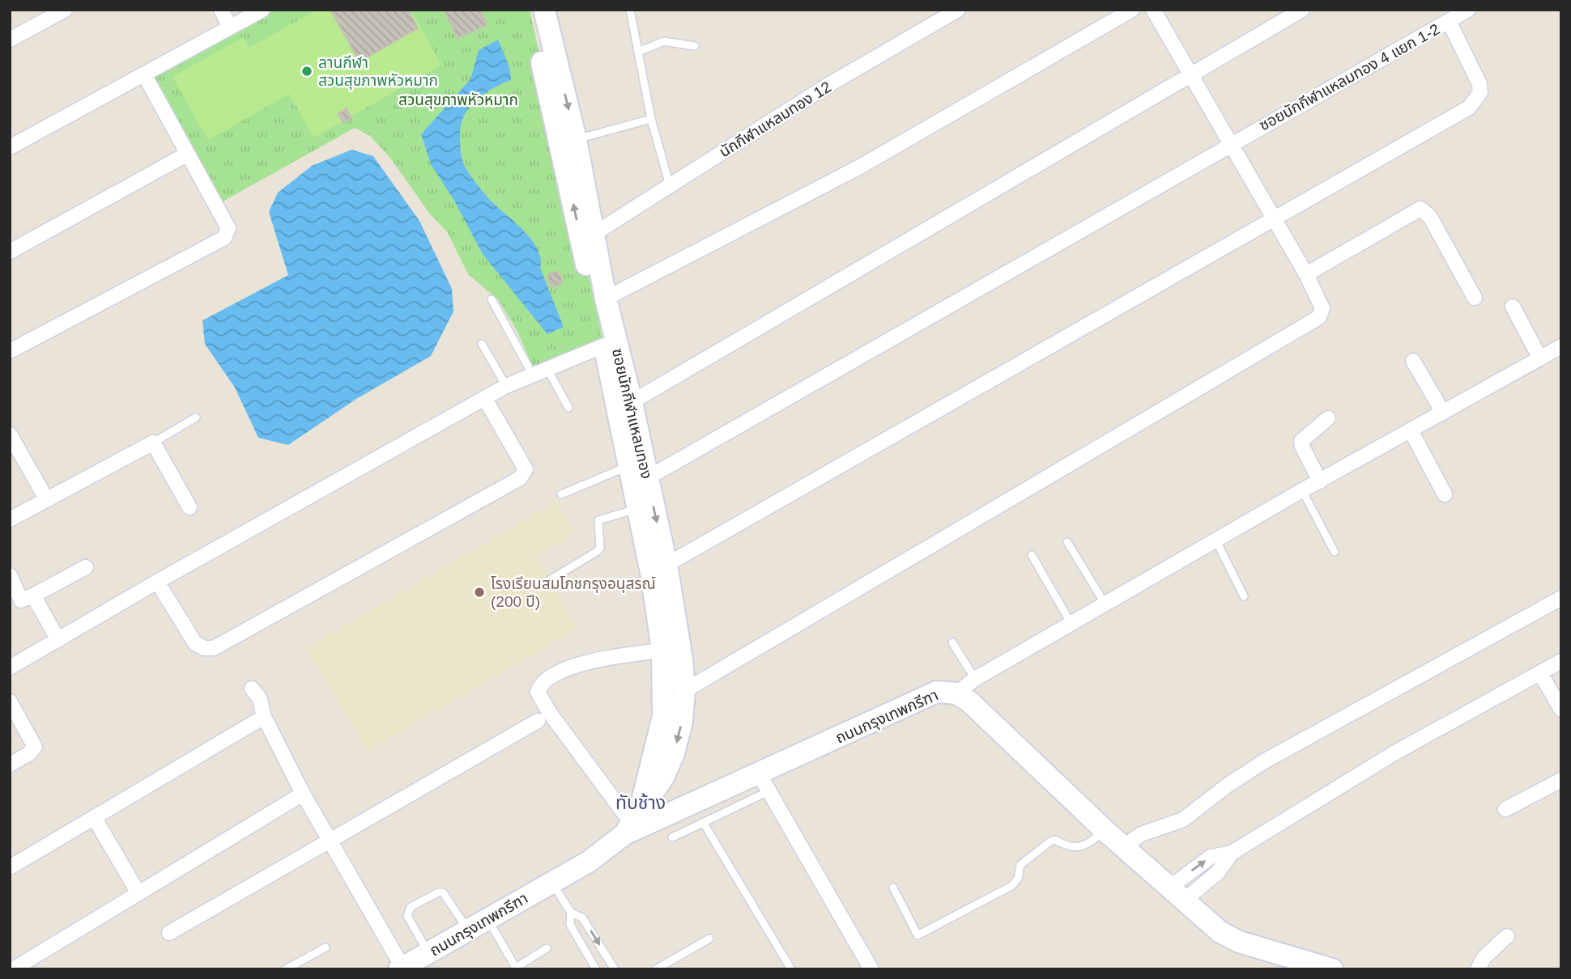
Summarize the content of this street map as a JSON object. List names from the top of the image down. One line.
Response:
{"streets":{"street":["ซอยนักกีฬาแหลมทอง 4 แยก 1-2","นักกีฬาแหลมทอง 12","ซอยนักกีฬาแหลมทอง","ถนนกรุงเทพกรีฑา"]},"crossings":[["ซอยนักกีฬาแหลมทอง 4 แยก 1-2","ซอยนักกีฬาแหลมทอง"],["นักกีฬาแหลมทอง 12","ซอยนักกีฬาแหลมทอง"],["ซอยนักกีฬาแหลมทอง","ถนนกรุงเทพกรีฑา"]],"districts":["ทับช้าง"],"parks":["สวนสุขภาพหัวหมาก"],"places":["ลานกีฬา สวนสุขภาพหัวหมาก","โรงเรียนสมโภชกรุงอนุสรณ์ (200 ปี)"]}
